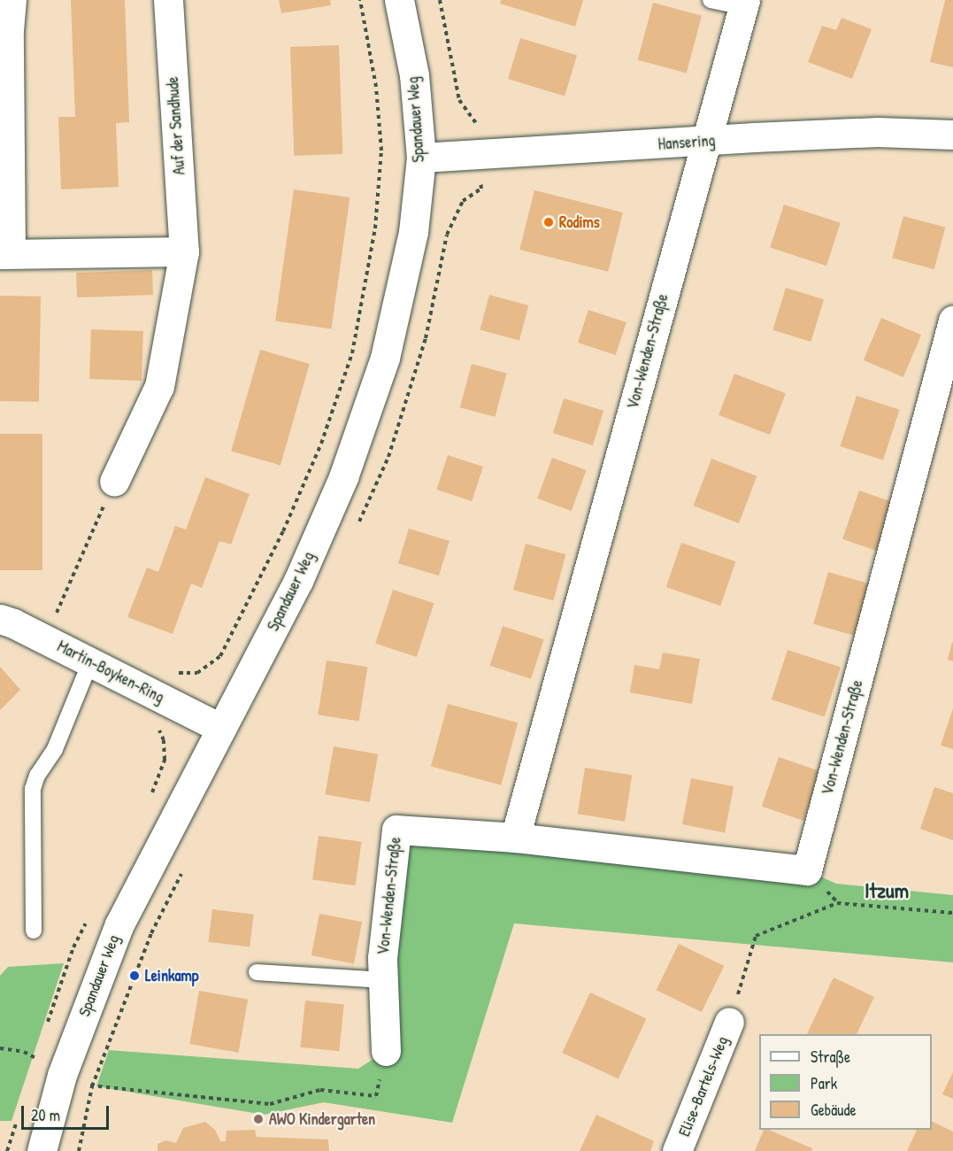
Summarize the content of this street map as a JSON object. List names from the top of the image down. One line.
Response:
{"streets":{"street":["Spandauer Weg","Auf der Sandhude","Hansering","Von-Wenden-Straße","Martin-Boyken-Ring","Elise-Bartels-Weg"]},"crossings":[["Spandauer Weg","Hansering"],["Spandauer Weg","Martin-Boyken-Ring"],["Hansering","Von-Wenden-Straße"]],"districts":["Itzum"],"places":["Rodims","Leinkamp","AWO Kindergarten"],"legend":["Straße","Park","Gebäude"],"scale_bar":"20 m"}
